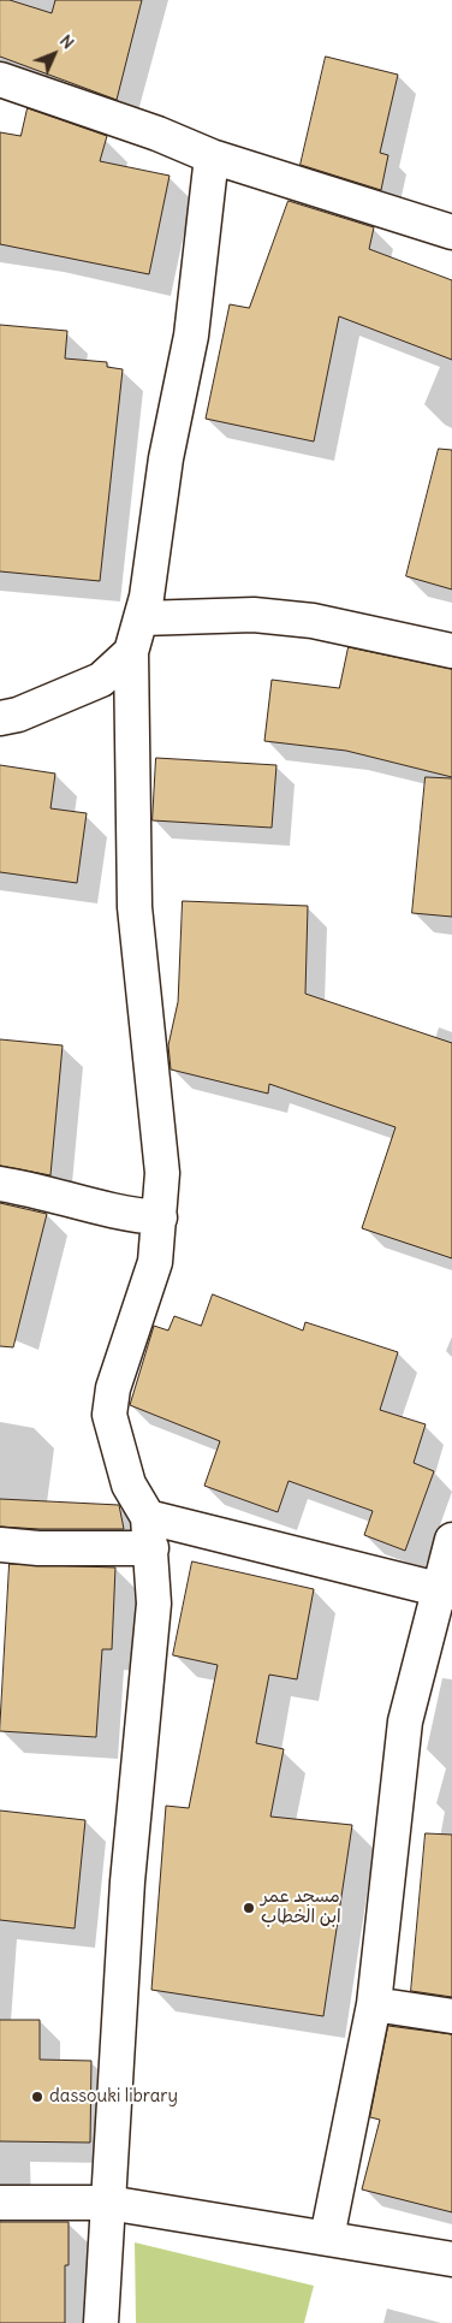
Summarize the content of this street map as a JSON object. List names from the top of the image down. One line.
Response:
{"places":["مسجد عمر ابن الخطاب","dassouki library"],"north":"top right"}
